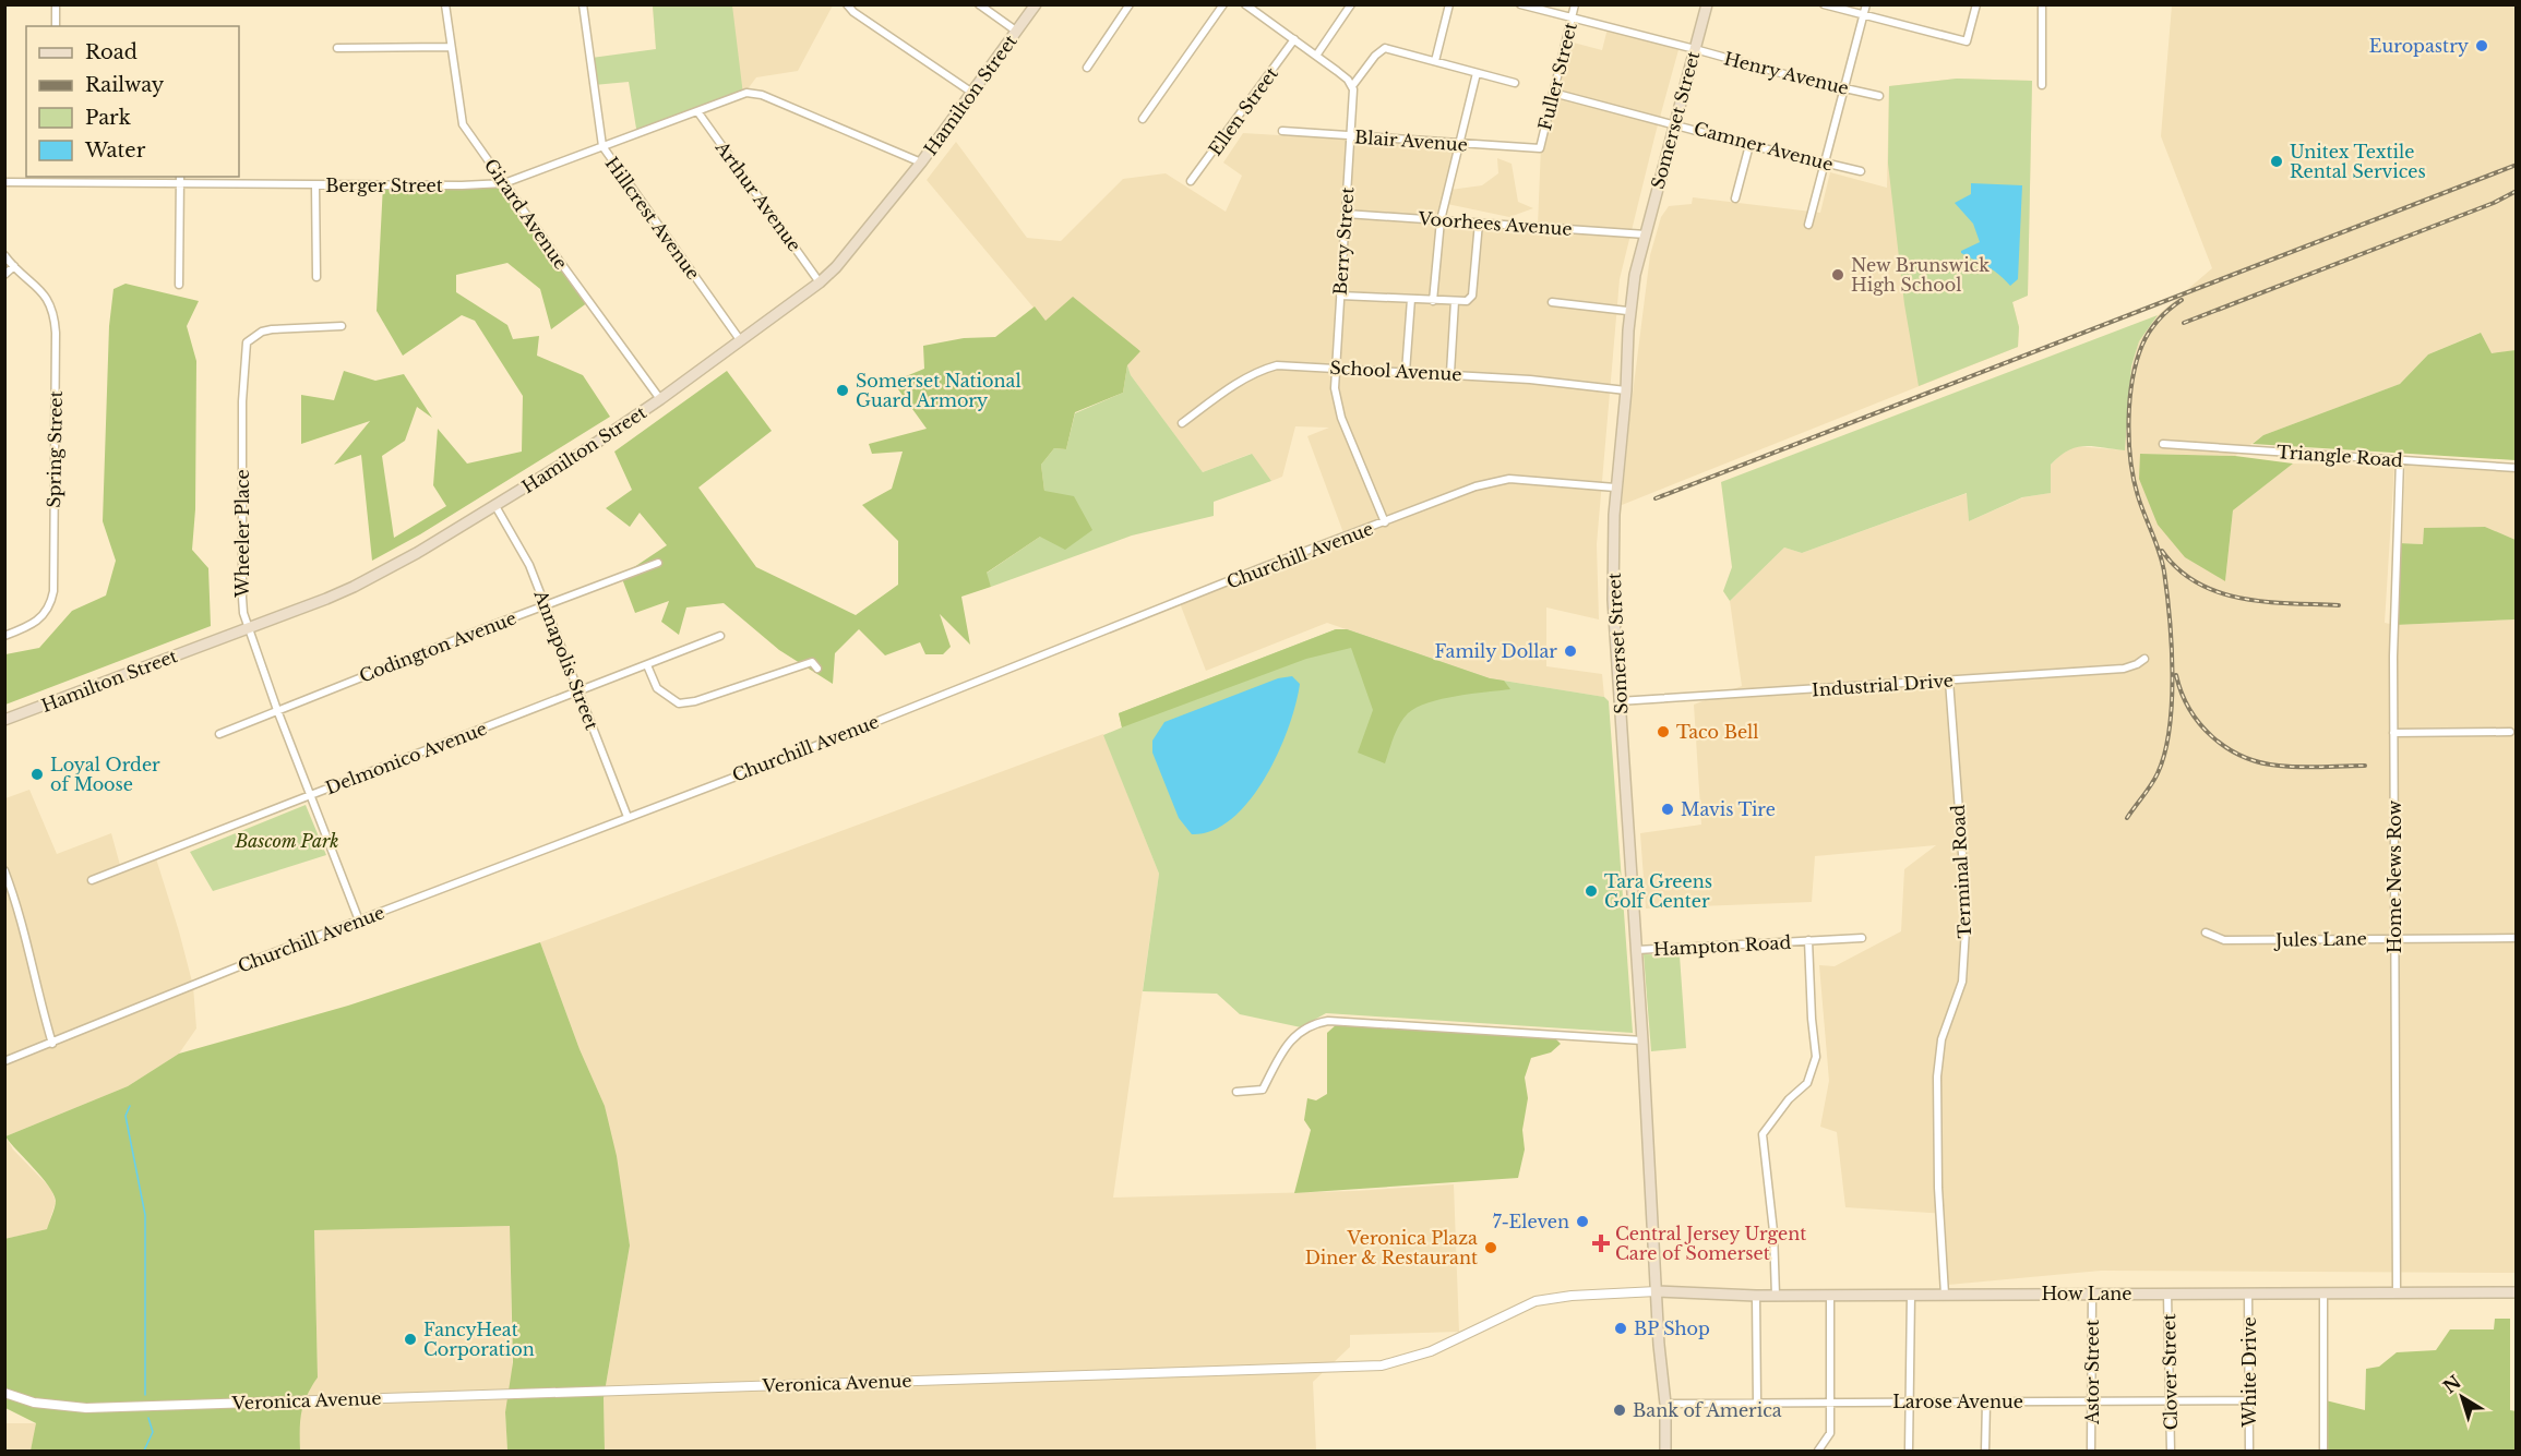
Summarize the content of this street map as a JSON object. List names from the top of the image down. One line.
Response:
{"streets":{"main road":["Hamilton Street","Somerset Street","How Lane"],"street":["Henry Avenue","Fuller Street","Ellen Street","Blair Avenue","Camner Avenue","Berger Street","Arthur Avenue","Girard Avenue","Hillcrest Avenue","Voorhees Avenue","Berry Street","School Avenue","Spring Street","Triangle Road","Wheeler Place","Churchill Avenue","Codington Avenue","Annapolis Street","Industrial Drive","Delmonico Avenue","Terminal Road","Home News Row","Jules Lane","Hampton Road","Astor Street","Clover Street","White Drive","Veronica Avenue","Larose Avenue"]},"crossings":[["Henry Avenue","Fuller Street"],["Henry Avenue","Somerset Street"],["Fuller Street","Blair Avenue"],["Fuller Street","Camner Avenue"],["Hamilton Street","Berger Street"],["Hamilton Street","Arthur Avenue"],["Hamilton Street","Girard Avenue"],["Hamilton Street","Hillcrest Avenue"],["Hamilton Street","Wheeler Place"],["Hamilton Street","Annapolis Street"],["Somerset Street","Camner Avenue"],["Somerset Street","Voorhees Avenue"],["Somerset Street","School Avenue"],["Somerset Street","Churchill Avenue"],["Somerset Street","Industrial Drive"],["Somerset Street","Hampton Road"],["Somerset Street","How Lane"],["Somerset Street","Veronica Avenue"],["Somerset Street","Larose Avenue"],["Blair Avenue","Berry Street"],["Berger Street","Arthur Avenue"],["Berger Street","Girard Avenue"],["Berger Street","Hillcrest Avenue"],["Voorhees Avenue","Berry Street"],["Berry Street","School Avenue"],["Berry Street","Churchill Avenue"],["Triangle Road","Home News Row"],["Wheeler Place","Churchill Avenue"],["Wheeler Place","Codington Avenue"],["Wheeler Place","Delmonico Avenue"],["Churchill Avenue","Annapolis Street"],["Codington Avenue","Annapolis Street"],["Annapolis Street","Delmonico Avenue"],["Industrial Drive","Terminal Road"],["Terminal Road","How Lane"],["Home News Row","Jules Lane"],["Home News Row","How Lane"],["Hampton Road","How Lane"],["How Lane","Astor Street"],["How Lane","Clover Street"],["How Lane","White Drive"],["How Lane","Veronica Avenue"],["Astor Street","Larose Avenue"],["Clover Street","Larose Avenue"],["White Drive","Larose Avenue"]],"parks":["Bascom Park"],"places":{"other":["Europastry","Unitex Textile Rental Services","New Brunswick High School","Somerset National Guard Armory","Family Dollar","Taco Bell","Loyal Order of Moose","Mavis Tire","Tara Greens Golf Center","7-Eleven","Veronica Plaza Diner & Restaurant","BP Shop","FancyHeat Corporation","Bank of America"],"health":["Central Jersey Urgent Care of Somerset"]},"legend":["Road","Railway","Park","Water"],"north":"top left"}
